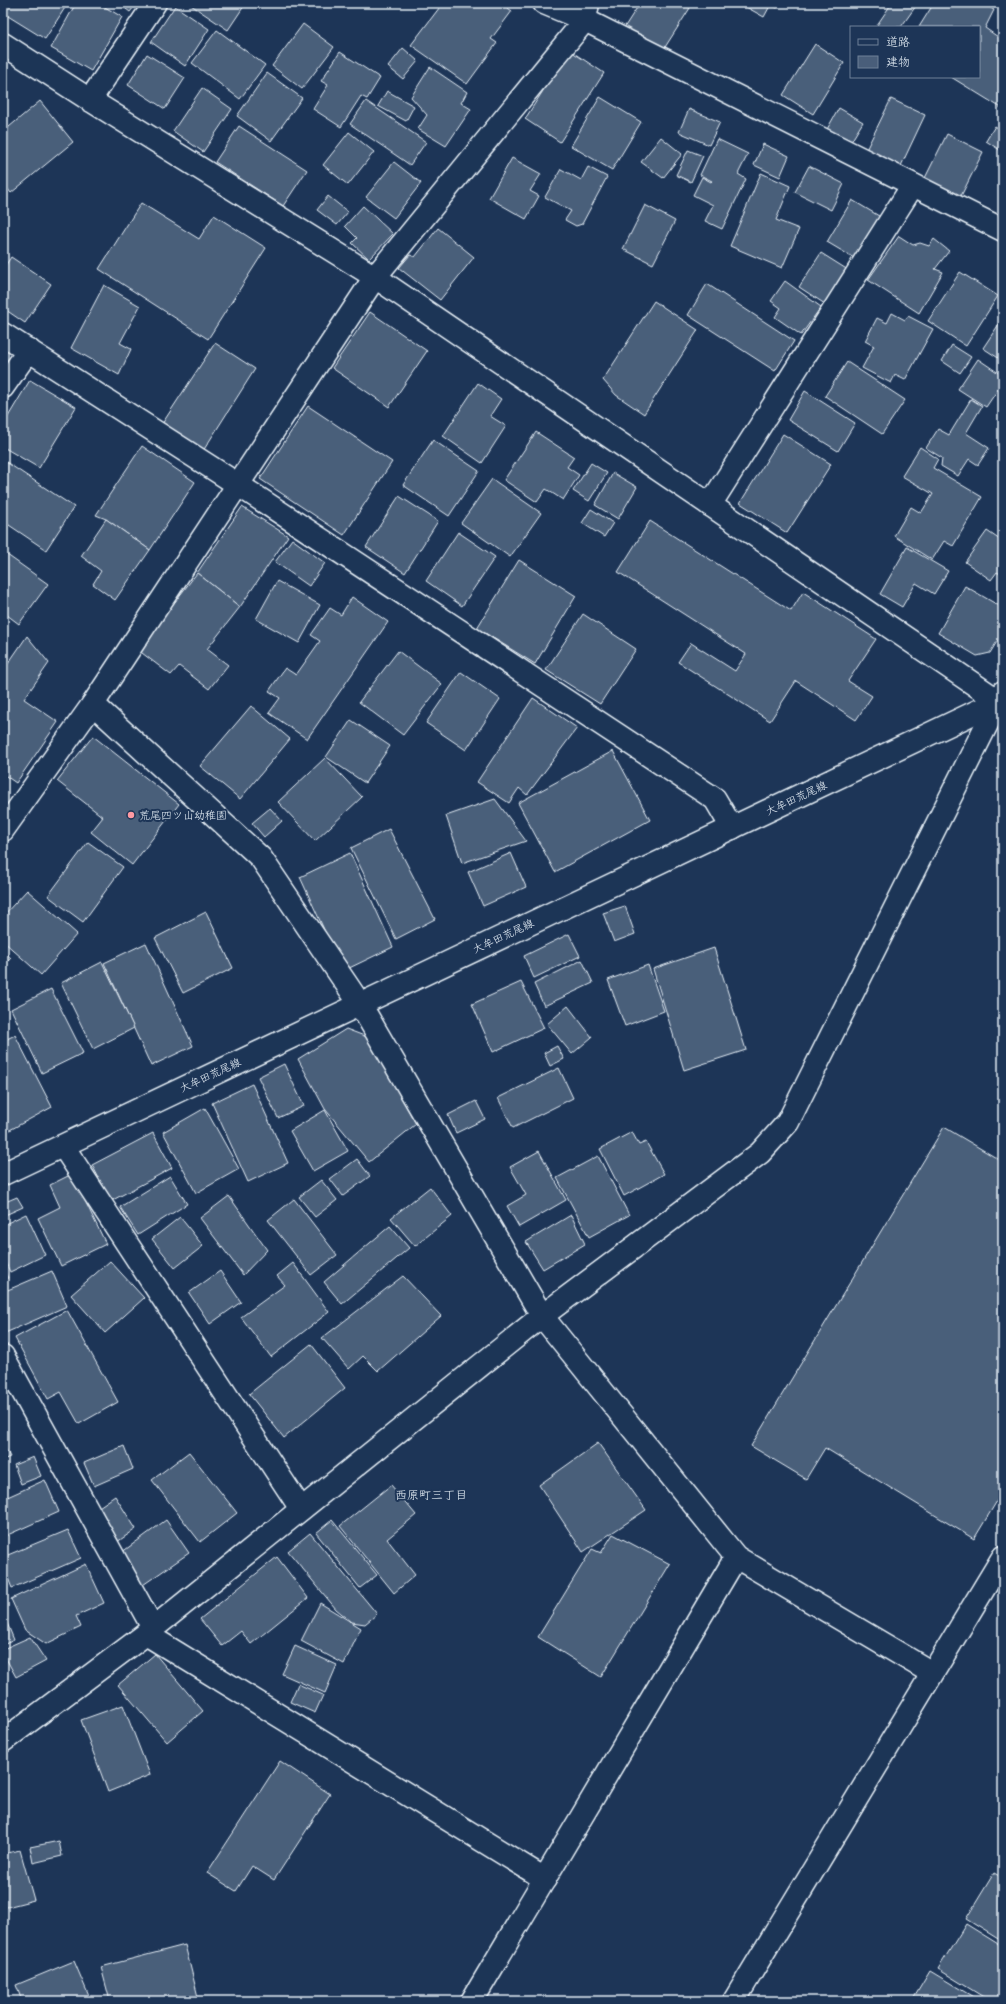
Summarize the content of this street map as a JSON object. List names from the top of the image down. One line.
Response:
{"streets":{"street":["大牟田荒尾線"]},"districts":["西原町三丁目"],"places":["荒尾四ツ山幼稚園"],"legend":["道路","建物"]}
